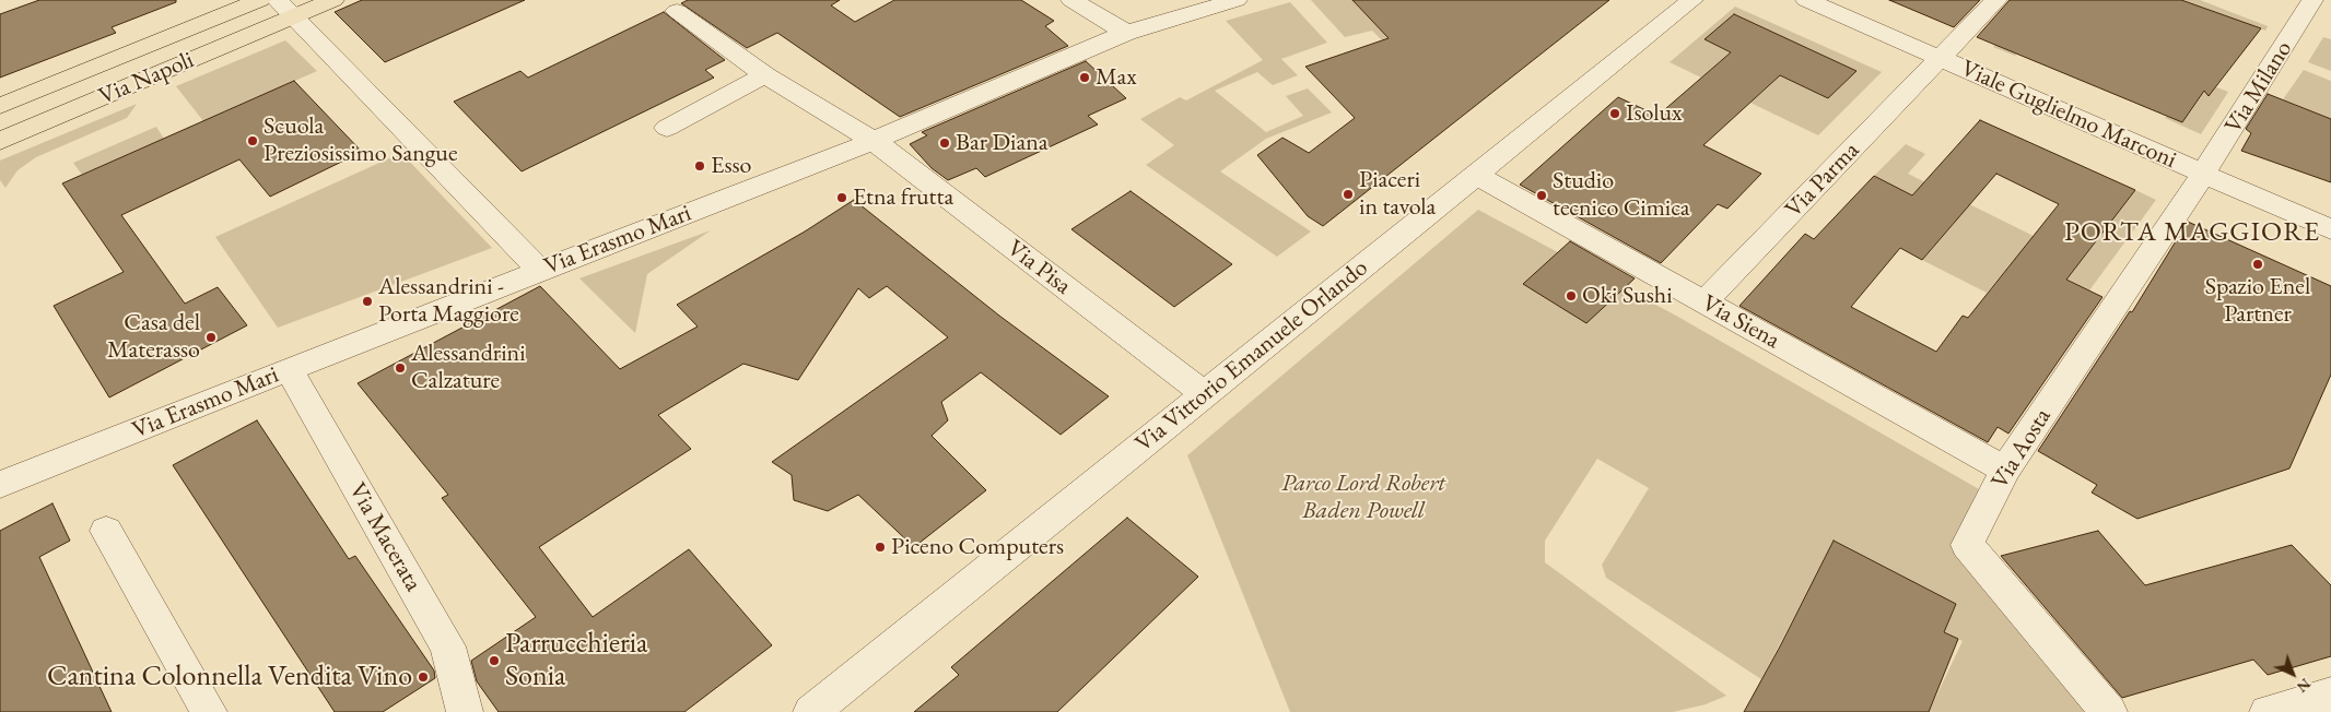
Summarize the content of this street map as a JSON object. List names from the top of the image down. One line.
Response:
{"streets":{"main road":["Via Napoli"],"street":["Via Milano","Viale Guglielmo Marconi","Via Parma","Via Erasmo Mari","Via Pisa","Via Siena","Via Vittorio Emanuele Orlando","Via Aosta","Via Macerata"]},"crossings":[["Via Milano","Viale Guglielmo Marconi"],["Via Milano","Via Aosta"],["Viale Guglielmo Marconi","Via Parma"],["Viale Guglielmo Marconi","Via Aosta"],["Via Parma","Via Siena"],["Via Erasmo Mari","Via Pisa"],["Via Erasmo Mari","Via Macerata"],["Via Pisa","Via Vittorio Emanuele Orlando"],["Via Siena","Via Vittorio Emanuele Orlando"],["Via Siena","Via Aosta"]],"districts":["PORTA MAGGIORE"],"parks":["Parco Lord Robert Baden Powell"],"places":["Max","Isolux","Scuola Preziosissimo Sangue","Bar Diana","Esso","Piaceri in tavola","Studio tecnico Cimica","Etna frutta","Spazio Enel Partner","Oki Sushi","Alessandrini - Porta Maggiore","Casa del Materasso","Alessandrini Calzature","Piceno Computers","Parrucchieria Sonia","Cantina Colonnella Vendita Vino"],"north":"bottom right"}
